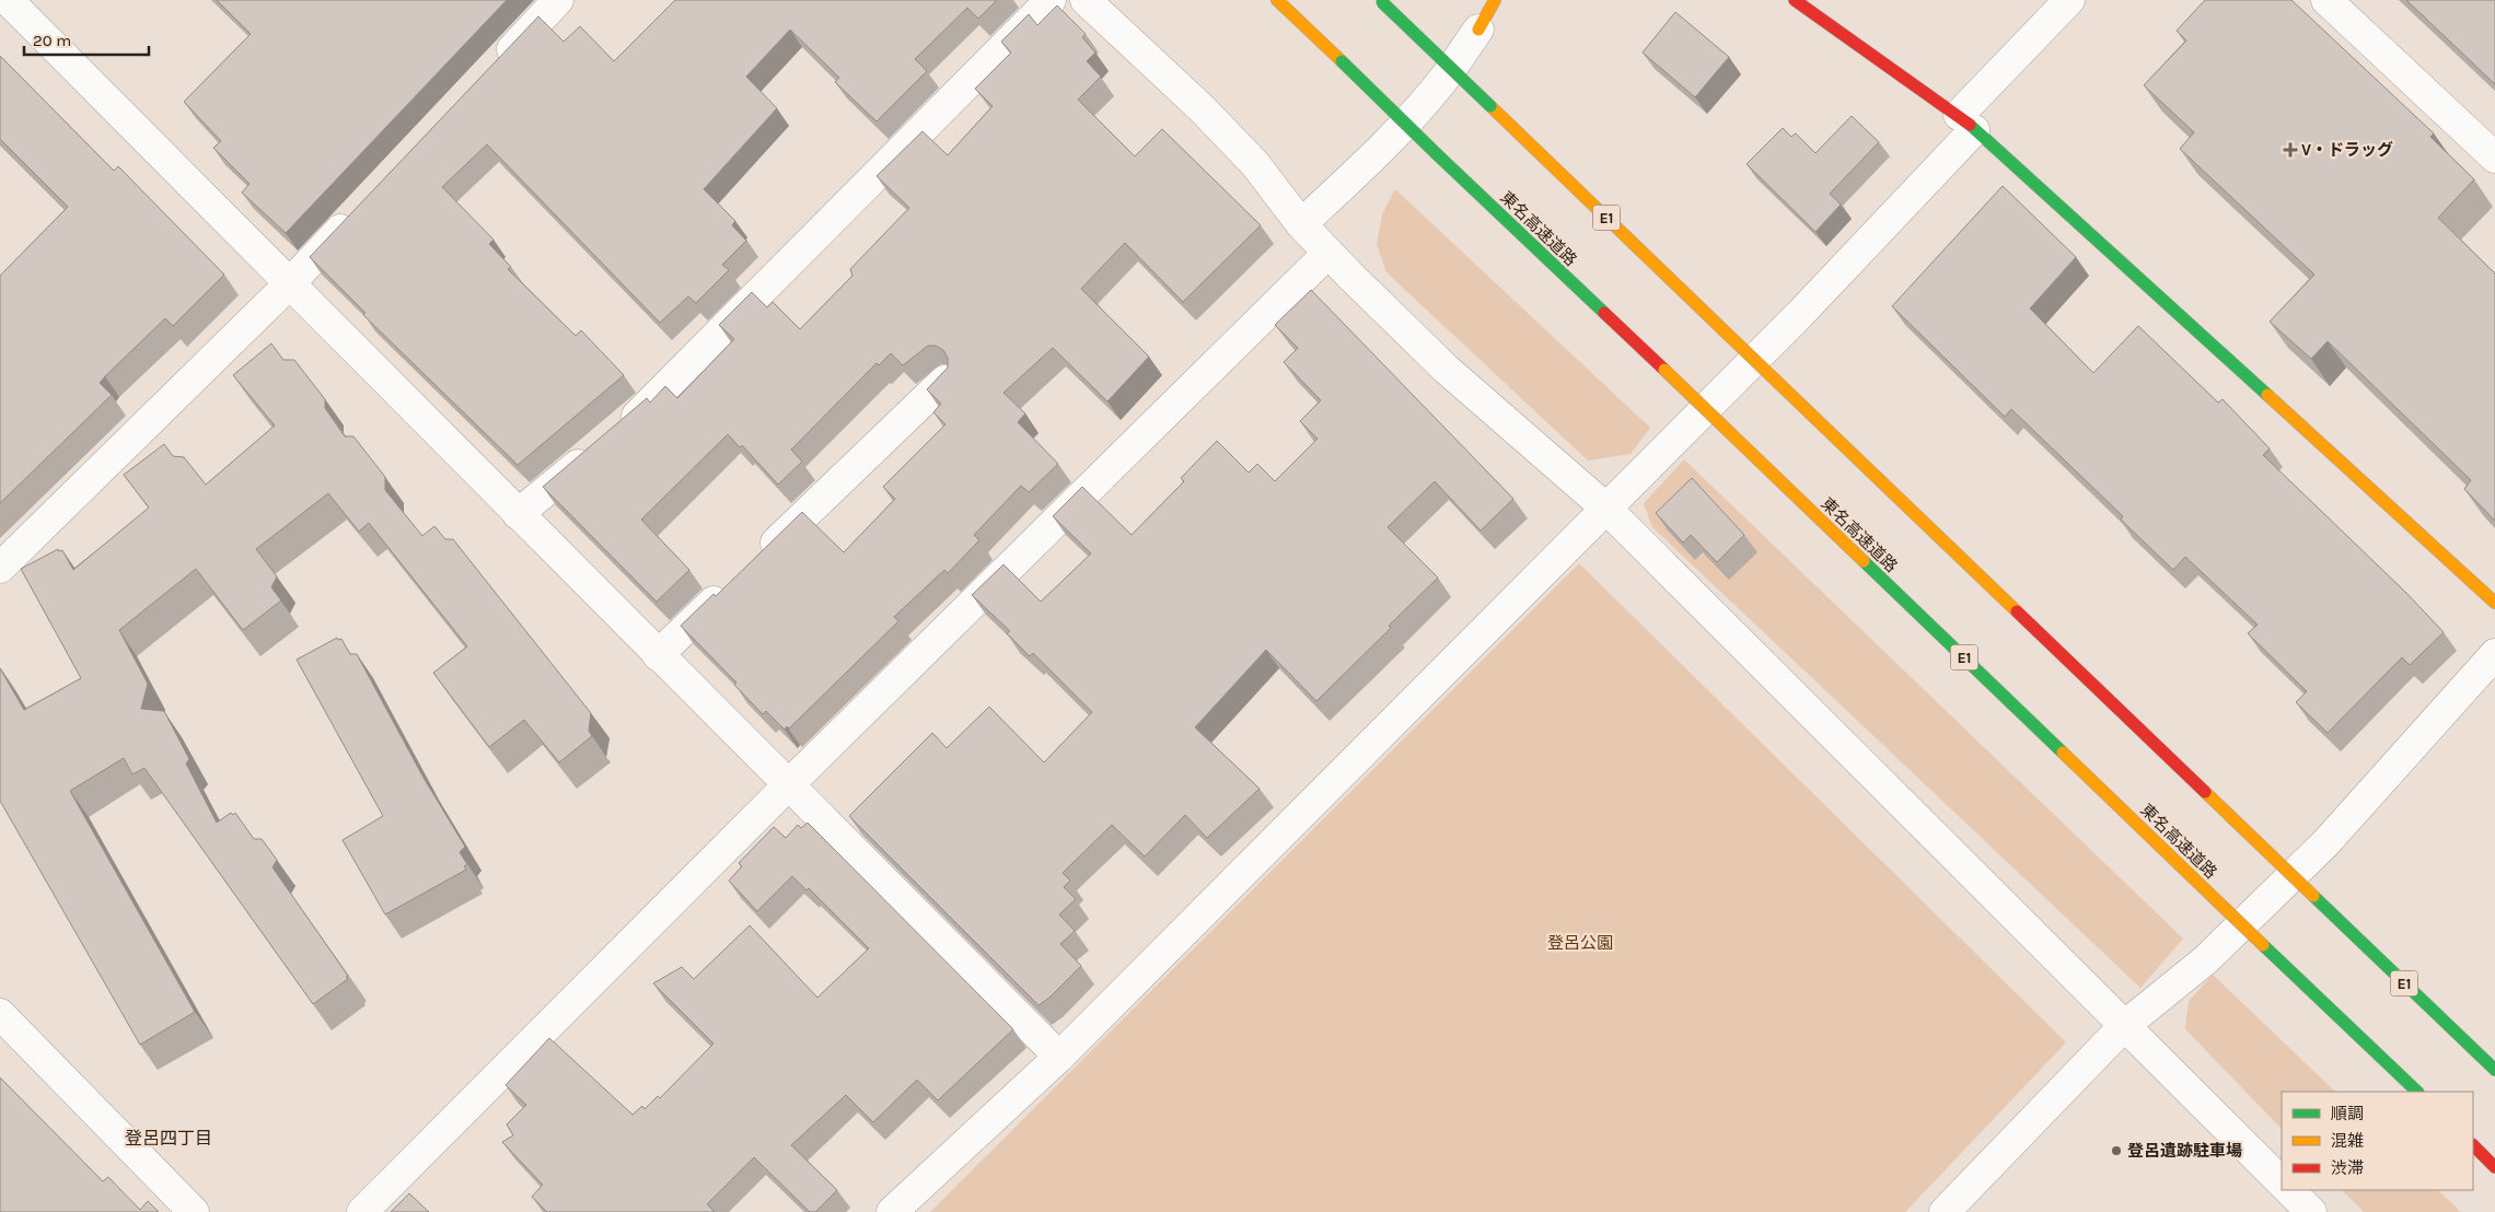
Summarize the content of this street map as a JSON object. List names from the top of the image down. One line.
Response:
{"streets":{"main road":["E1","東名高速道路"]},"districts":["登呂四丁目"],"parks":["登呂公園"],"places":{"health":["V・ドラッグ"],"other":["登呂遺跡駐車場"]},"legend":["順調","混雑","渋滞"],"scale_bar":"20 m"}
